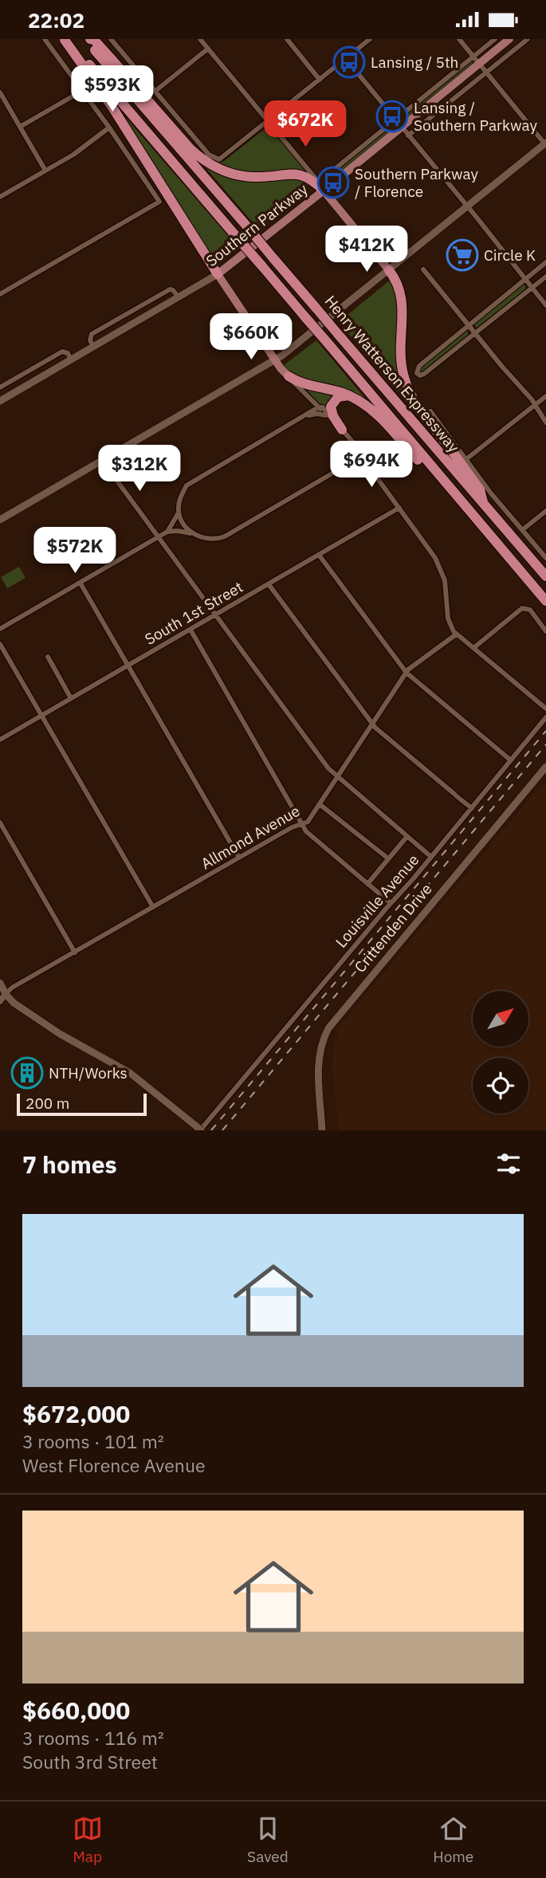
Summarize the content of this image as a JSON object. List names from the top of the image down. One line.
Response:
{"streets":{"highway":["Henry Watterson Expressway"],"main road":["Southern Parkway","Crittenden Drive"],"street":["South 1st Street","Allmond Avenue","Louisville Avenue"]},"places":{"bus stop":["Lansing / 5th","Lansing / Southern Parkway","Southern Parkway / Florence"],"supermarket":["Circle K"],"building":["NTH/Works"]},"scale_bar":"200 m","north":"top right","page":{"status":"22:02","price":["$593K","$672K","$412K","$660K","$694K","$312K","$572K"],"scale":"200 m","heading":"7 homes","list":[{"name":"$672,000","note":"3 rooms · 101 m² · West Florence Avenue"},{"name":"$660,000","note":"3 rooms · 116 m² · South 3rd Street"}],"tabs":["Map","Saved","Home"]}}
